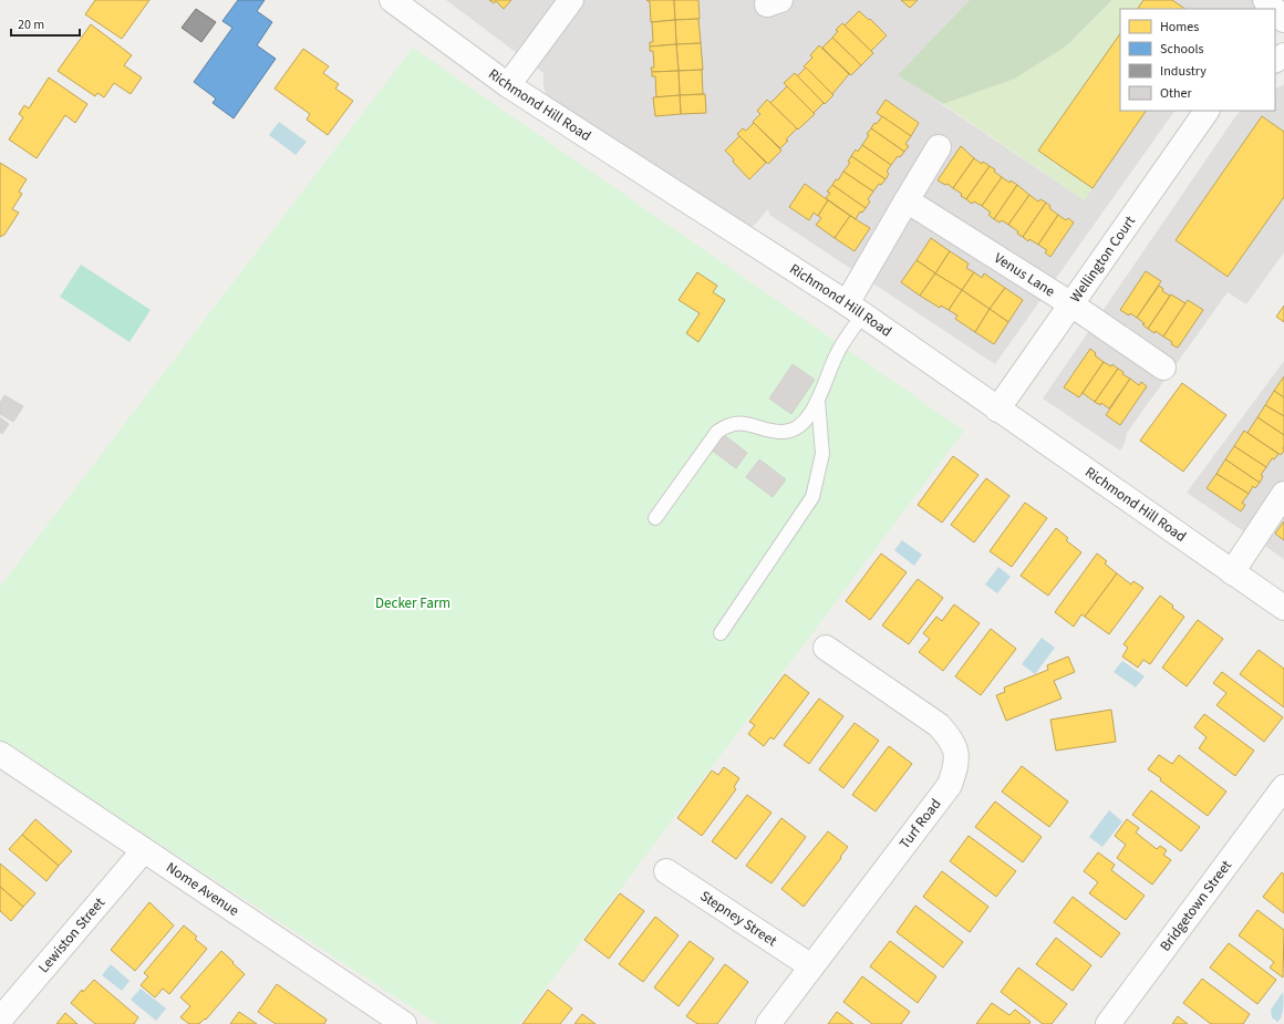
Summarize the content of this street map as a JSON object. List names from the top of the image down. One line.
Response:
{"streets":{"street":["Richmond Hill Road","Wellington Court","Venus Lane","Turf Road","Nome Avenue","Bridgetown Street","Stepney Street","Lewiston Street"]},"crossings":[["Richmond Hill Road","Wellington Court"],["Wellington Court","Venus Lane"],["Turf Road","Stepney Street"],["Nome Avenue","Lewiston Street"]],"parks":["Decker Farm"],"legend":["Homes","Schools","Industry","Other"],"scale_bar":"20 m"}
